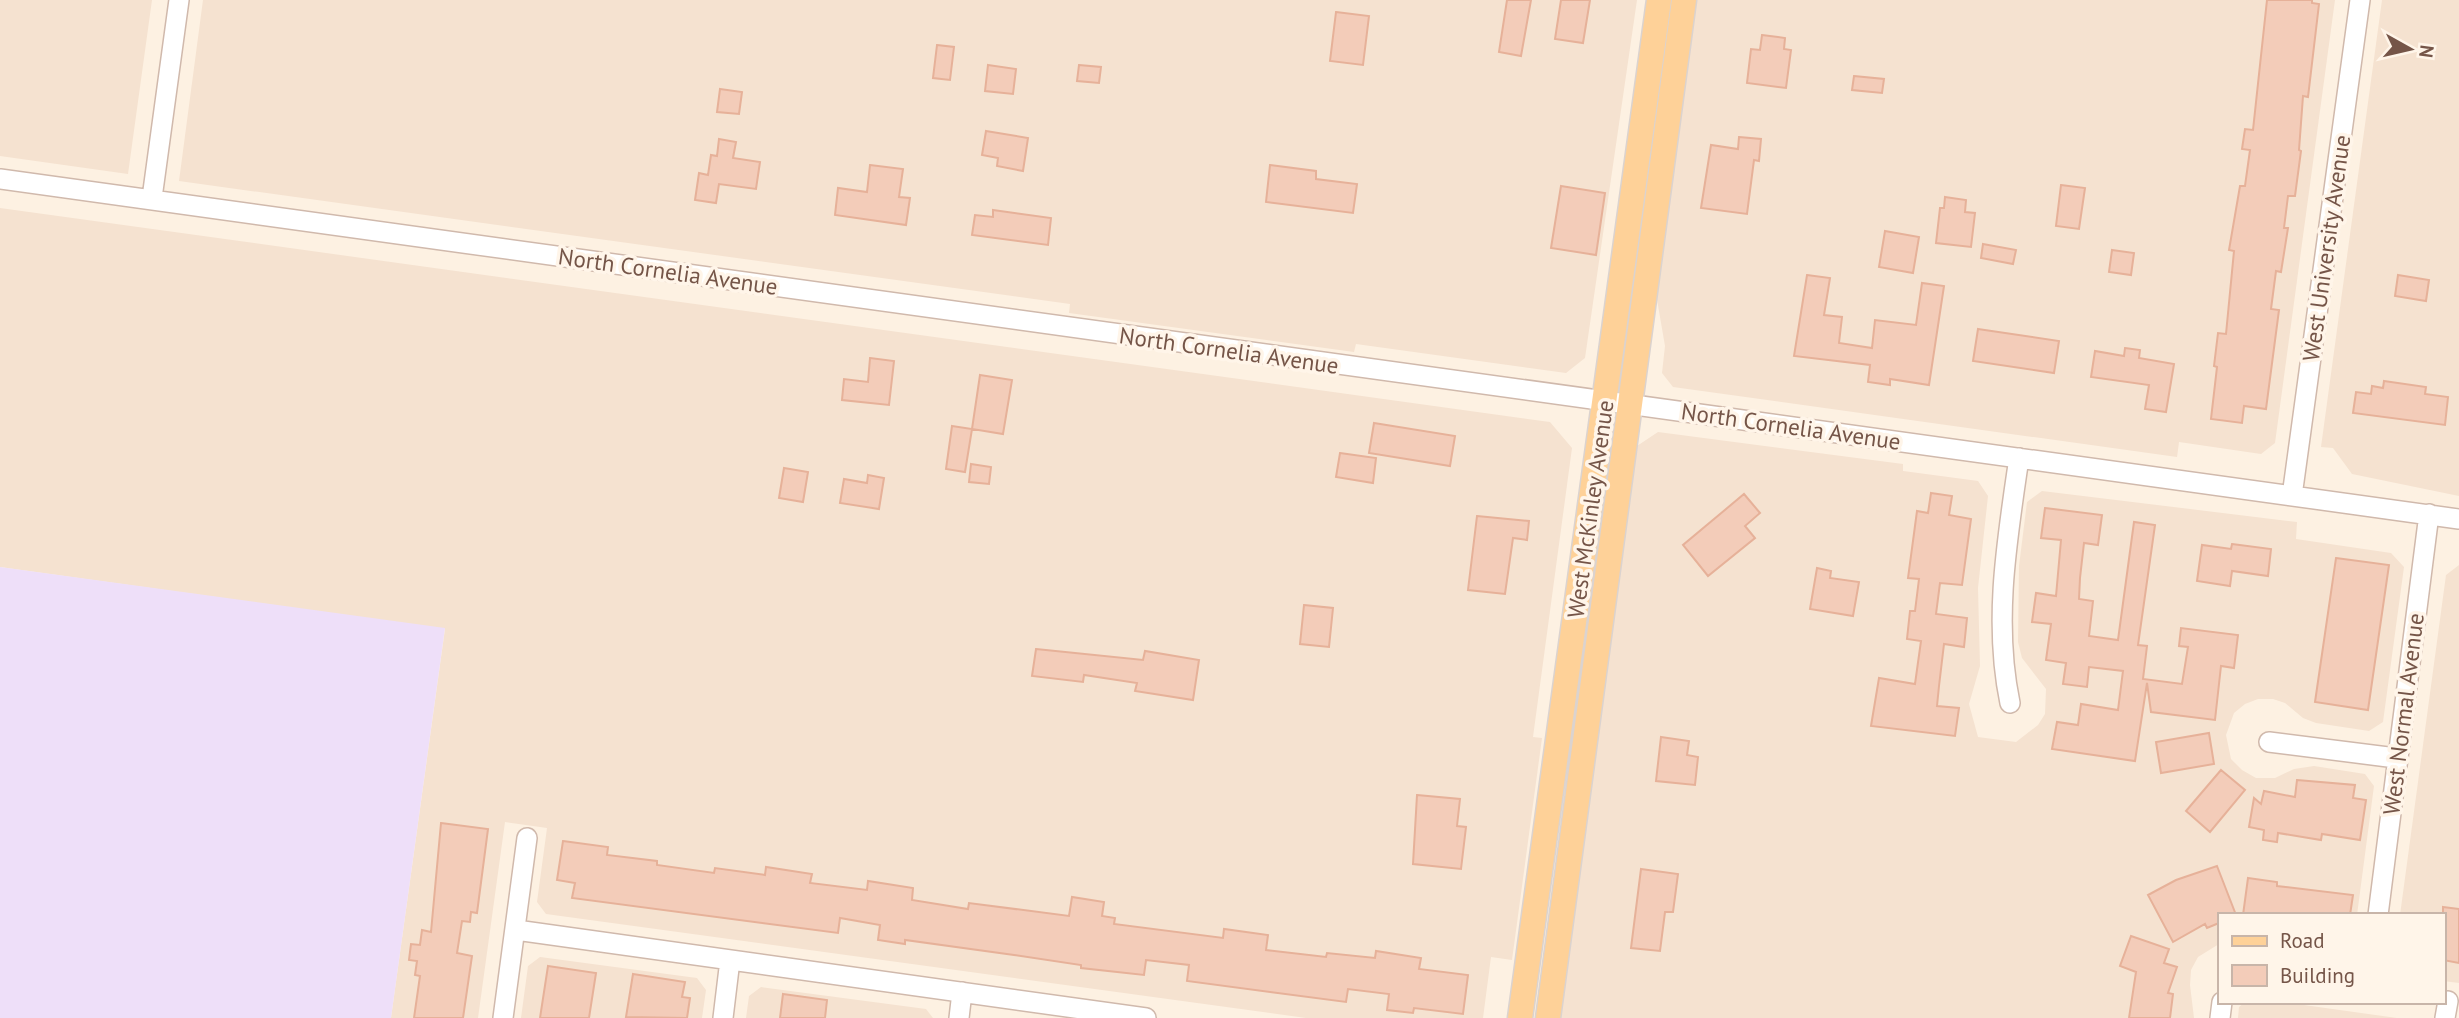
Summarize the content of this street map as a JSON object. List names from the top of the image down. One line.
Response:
{"streets":{"main road":["West McKinley Avenue"],"street":["West University Avenue","North Cornelia Avenue","West Normal Avenue"]},"crossings":[["West University Avenue","North Cornelia Avenue"],["North Cornelia Avenue","West McKinley Avenue"],["North Cornelia Avenue","West Normal Avenue"]],"legend":["Road","Building"],"north":"right"}
